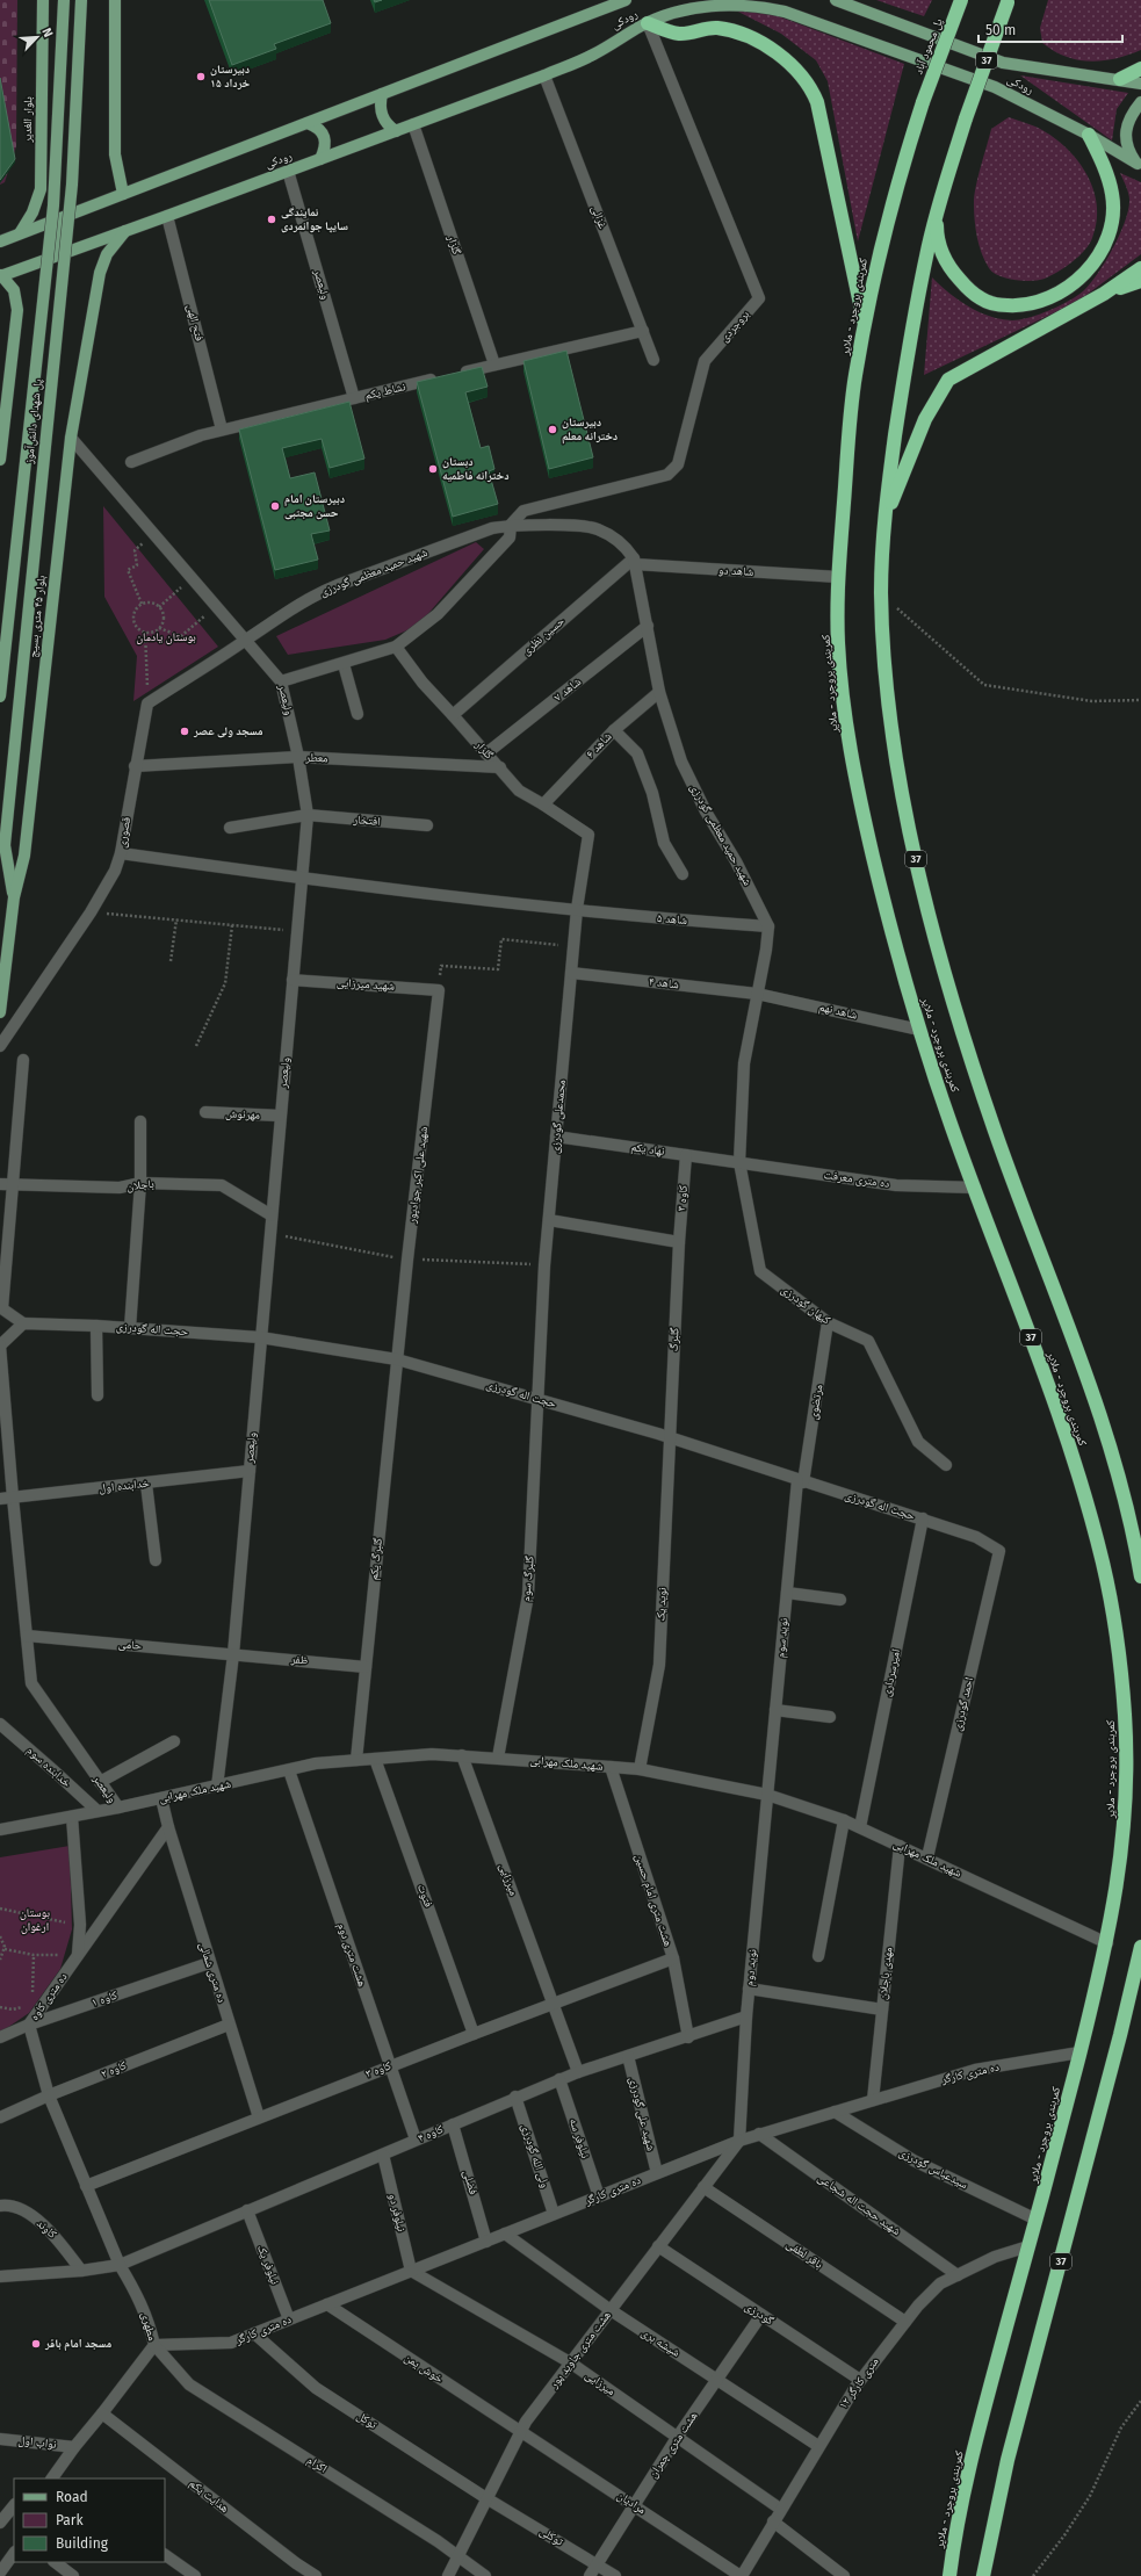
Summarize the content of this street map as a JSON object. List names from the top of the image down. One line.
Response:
{"streets":{"highway":["پل محمود آباد","37","کمربندی بروجرد - ملایر"],"main road":["رودکی","بلوار الغدیر","پل شهدای دانش‌آموز","بلوار ۴۵ متری بسیج"],"street":["غزالی","گلزار","ولیعصر","فتح الهی","بروجردی","نشاط یکم","شاهد دو","شهید حمید معظمی گودرزی","حسین نظری","شاهد ۷","شاهد ۶","معطر","افتخار","قصوری","شاهد ۵","شاهد ۴","شهید میرزایی","شاهد نهم","مهرنوش","محمدعلی گودرزی","نهاد یکم","شهید علی اکبر جوادپور","ده متری معرفت","باجلان","کاوه ۳","کیهان گودرزی","حجت اله گودرزی","گلبرگ","مرتضوی","خدابنده اول","گلبرگ یکم","گلبرگ سوم","نوید یک","نوید سوم","حامی","ظفر","امیرسرداری","احمد گودرزی","شهید ملک مهرابی","خدابنده سوم","میرزایی","فتوت","هشت متری امام حسین","هشت متری دوم","نوید دوم","ده متری شمالی","مهدی باجلان","ده متری کاوه","کاوه ۱","کاوه ۲","ده متری کارگر","شهید علی گودرزی","کاوه ۴","نیلوفر سه","ولی الله گودرزی","سیدعباس گودرزی","فضلی","شهید حجت اله شجاعی","نیلوفر دو","کاوند","باقر لطفی","نیلوفر یک","گودرزی","مطهری","شیشه بری","هشت متری جاوید پور","خوش یمن","۱۲ متری کارگر","توکل","نواب اول","هشت متری چمران","اکرام","هدایت یکم","مرادیان","توکلی"]},"crossings":[["رودکی","بلوار الغدیر"],["رودکی","غزالی"],["رودکی","گلزار"],["رودکی","ولیعصر"],["رودکی","فتح الهی"],["رودکی","بروجردی"],["رودکی","بلوار ۴۵ متری بسیج"],["پل محمود آباد","کمربندی بروجرد - ملایر"],["غزالی","نشاط یکم"],["گلزار","نشاط یکم"],["گلزار","حسین نظری"],["گلزار","شاهد ۷"],["گلزار","شاهد ۶"],["گلزار","معطر"],["گلزار","محمدعلی گودرزی"],["ولیعصر","نشاط یکم"],["ولیعصر","شهید حمید معظمی گودرزی"],["ولیعصر","بلوار ۴۵ متری بسیج"],["ولیعصر","معطر"],["ولیعصر","افتخار"],["ولیعصر","شاهد ۵"],["ولیعصر","شهید میرزایی"],["ولیعصر","مهرنوش"],["ولیعصر","باجلان"],["ولیعصر","حجت اله گودرزی"],["ولیعصر","خدابنده اول"],["ولیعصر","حامی"],["ولیعصر","ظفر"],["ولیعصر","شهید ملک مهرابی"],["کمربندی بروجرد - ملایر","شاهد دو"],["کمربندی بروجرد - ملایر","شاهد نهم"],["کمربندی بروجرد - ملایر","ده متری معرفت"],["کمربندی بروجرد - ملایر","شهید ملک مهرابی"],["کمربندی بروجرد - ملایر","ده متری کارگر"],["کمربندی بروجرد - ملایر","سیدعباس گودرزی"],["کمربندی بروجرد - ملایر","۱۲ متری کارگر"],["فتح الهی","نشاط یکم"],["بروجردی","شهید حمید معظمی گودرزی"],["پل شهدای دانش‌آموز","بلوار ۴۵ متری بسیج"],["شاهد دو","شهید حمید معظمی گودرزی"],["شاهد دو","حسین نظری"],["شهید حمید معظمی گودرزی","حسین نظری"],["شهید حمید معظمی گودرزی","شاهد ۷"],["شهید حمید معظمی گودرزی","شاهد ۶"],["شهید حمید معظمی گودرزی","شاهد ۵"],["معطر","قصوری"],["قصوری","شاهد ۵"],["شاهد ۵","محمدعلی گودرزی"],["شاهد ۴","شاهد نهم"],["شاهد ۴","محمدعلی گودرزی"],["شهید میرزایی","شهید علی اکبر جوادپور"],["محمدعلی گودرزی","نهاد یکم"],["محمدعلی گودرزی","حجت اله گودرزی"],["محمدعلی گودرزی","گلبرگ سوم"],["نهاد یکم","ده متری معرفت"],["نهاد یکم","کاوه ۳"],["نهاد یکم","کیهان گودرزی"],["شهید علی اکبر جوادپور","حجت اله گودرزی"],["شهید علی اکبر جوادپور","گلبرگ یکم"],["ده متری معرفت","کیهان گودرزی"],["کاوه ۳","گلبرگ"],["کاوه ۳","میرزایی"],["کاوه ۳","فتوت"],["کاوه ۳","هشت متری امام حسین"],["کاوه ۳","هشت متری دوم"],["کاوه ۳","ده متری شمالی"],["کاوه ۳","ده متری کاوه"],["کیهان گودرزی","مرتضوی"],["حجت اله گودرزی","گلبرگ"],["حجت اله گودرزی","مرتضوی"],["حجت اله گودرزی","گلبرگ یکم"],["حجت اله گودرزی","گلبرگ سوم"],["حجت اله گودرزی","نوید یک"],["حجت اله گودرزی","نوید سوم"],["حجت اله گودرزی","امیرسرداری"],["حجت اله گودرزی","احمد گودرزی"],["گلبرگ","نوید یک"],["مرتضوی","نوید سوم"],["گلبرگ یکم","ظفر"],["گلبرگ یکم","شهید ملک مهرابی"],["گلبرگ سوم","شهید ملک مهرابی"],["نوید یک","شهید ملک مهرابی"],["نوید سوم","شهید ملک مهرابی"],["نوید سوم","نوید دوم"],["حامی","ظفر"],["امیرسرداری","شهید ملک مهرابی"],["احمد گودرزی","شهید ملک مهرابی"],["شهید ملک مهرابی","خدابنده سوم"],["شهید ملک مهرابی","میرزایی"],["شهید ملک مهرابی","فتوت"],["شهید ملک مهرابی","هشت متری امام حسین"],["شهید ملک مهرابی","هشت متری دوم"],["شهید ملک مهرابی","نوید دوم"],["شهید ملک مهرابی","مهدی باجلان"],["میرزایی","ده متری کارگر"],["میرزایی","کاوه ۴"],["میرزایی","نیلوفر دو"],["میرزایی","هشت متری جاوید پور"],["میرزایی","۱۲ متری کارگر"],["میرزایی","هشت متری چمران"],["هشت متری امام حسین","کاوه ۴"],["هشت متری دوم","کاوه ۴"],["نوید دوم","ده متری کارگر"],["نوید دوم","کاوه ۴"],["نوید دوم","هشت متری جاوید پور"],["ده متری شمالی","ده متری کاوه"],["ده متری شمالی","کاوه ۱"],["ده متری شمالی","کاوه ۲"],["مهدی باجلان","ده متری کارگر"],["ده متری کاوه","کاوه ۱"],["ده متری کاوه","کاوه ۲"],["ده متری کاوه","کاوه ۴"],["ده متری کاوه","مطهری"],["ده متری کارگر","شهید علی گودرزی"],["ده متری کارگر","نیلوفر سه"],["ده متری کارگر","ولی الله گودرزی"],["ده متری کارگر","سیدعباس گودرزی"],["ده متری کارگر","فضلی"],["ده متری کارگر","شهید حجت اله شجاعی"],["ده متری کارگر","نیلوفر دو"],["ده متری کارگر","نیلوفر یک"],["ده متری کارگر","مطهری"],["ده متری کارگر","شیشه بری"],["ده متری کارگر","هشت متری جاوید پور"],["ده متری کارگر","خوش یمن"],["ده متری کارگر","توکل"],["ده متری کارگر","اکرام"],["شهید علی گودرزی","کاوه ۴"],["کاوه ۴","نیلوفر سه"],["کاوه ۴","ولی الله گودرزی"],["کاوه ۴","فضلی"],["کاوه ۴","نیلوفر دو"],["کاوه ۴","نیلوفر یک"],["کاوه ۴","مطهری"],["شهید حجت اله شجاعی","۱۲ متری کارگر"],["باقر لطفی","هشت متری جاوید پور"],["باقر لطفی","۱۲ متری کارگر"],["گودرزی","هشت متری جاوید پور"],["گودرزی","۱۲ متری کارگر"],["گودرزی","هشت متری چمران"],["مطهری","نواب اول"],["مطهری","اکرام"],["مطهری","هدایت یکم"],["شیشه بری","هشت متری جاوید پور"],["شیشه بری","۱۲ متری کارگر"],["شیشه بری","هشت متری چمران"],["هشت متری جاوید پور","خوش یمن"],["هشت متری جاوید پور","توکل"],["هشت متری جاوید پور","اکرام"],["هشت متری جاوید پور","مرادیان"],["هشت متری جاوید پور","توکلی"],["خوش یمن","مرادیان"],["۱۲ متری کارگر","مرادیان"],["توکل","توکلی"],["هشت متری چمران","مرادیان"],["هشت متری چمران","توکلی"]],"parks":["بوستان یادمان","بوستان ارغوان"],"places":["دبیرستان ۱۵ خرداد","نمایندگی سایپا جوانمردی","دبیرستان دخترانه معلم","دبستان دخترانه فاطمیه","دبیرستان امام حسن مجتبی","مسجد ولی عصر","مسجد امام باقر"],"legend":["Road","Park","Building"],"scale_bar":"50 m","north":"top right"}
